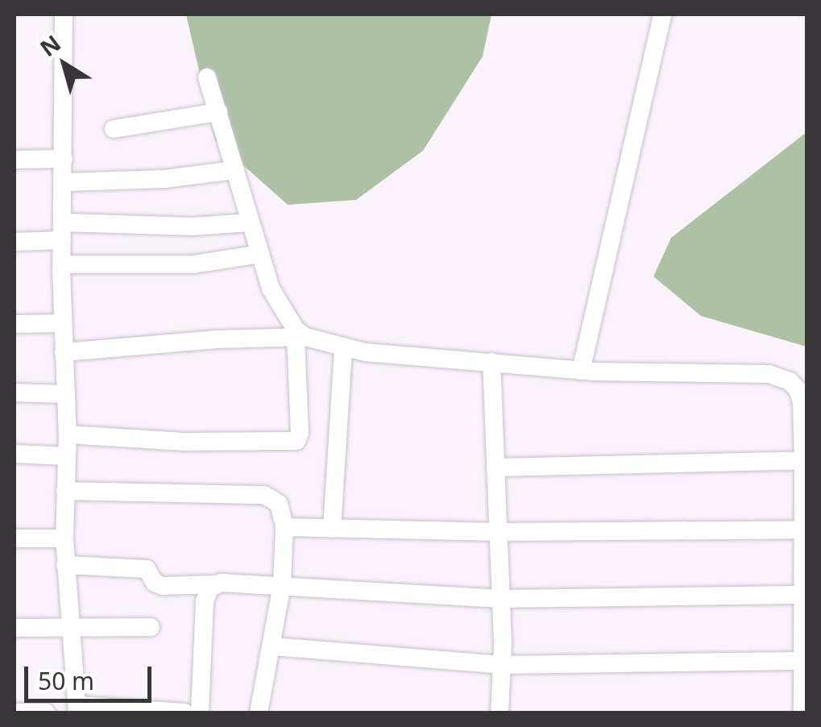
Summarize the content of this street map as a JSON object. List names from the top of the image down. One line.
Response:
{"scale_bar":"50 m","north":"top left"}
